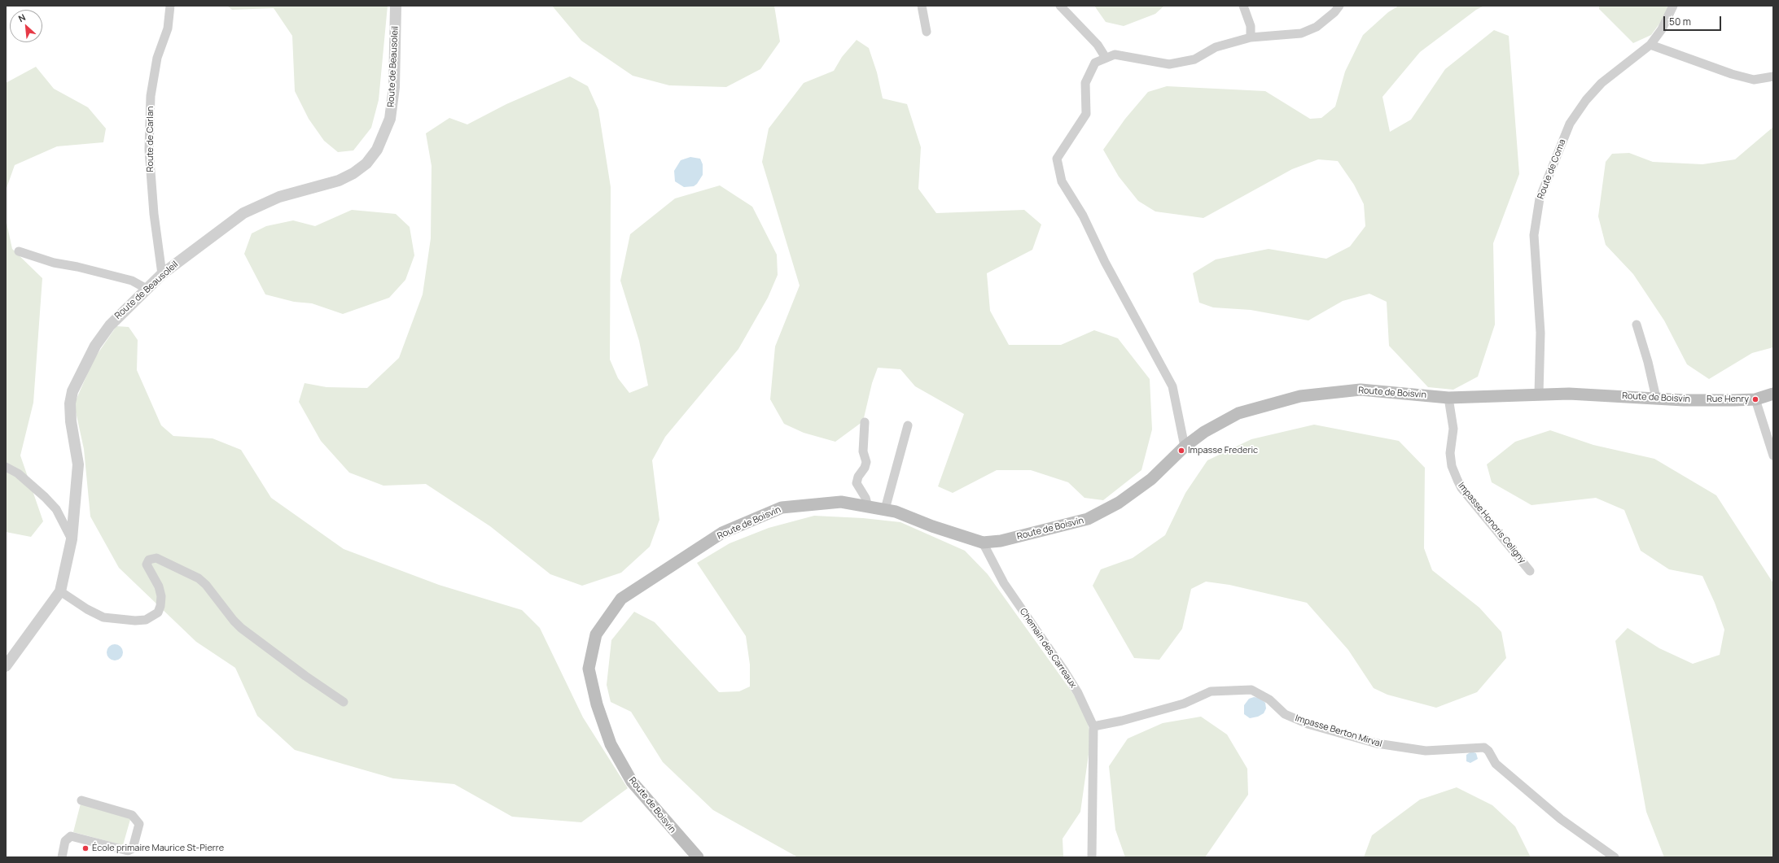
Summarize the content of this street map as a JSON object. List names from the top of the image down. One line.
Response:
{"streets":{"main road":["Route de Boisvin"],"street":["Route de Beausoleil","Route de Carlan","Route de Coma","Impasse Honoris Celigny","Chemain des Carreaux","Impasse Berton Mirval"]},"crossings":[["Route de Beausoleil","Route de Carlan"],["Route de Coma","Route de Boisvin"],["Route de Boisvin","Impasse Honoris Celigny"],["Route de Boisvin","Chemain des Carreaux"],["Chemain des Carreaux","Impasse Berton Mirval"]],"places":["Rue Henry","Impasse Frederic","École primaire Maurice St-Pierre"],"scale_bar":"50 m","north":"top left"}
